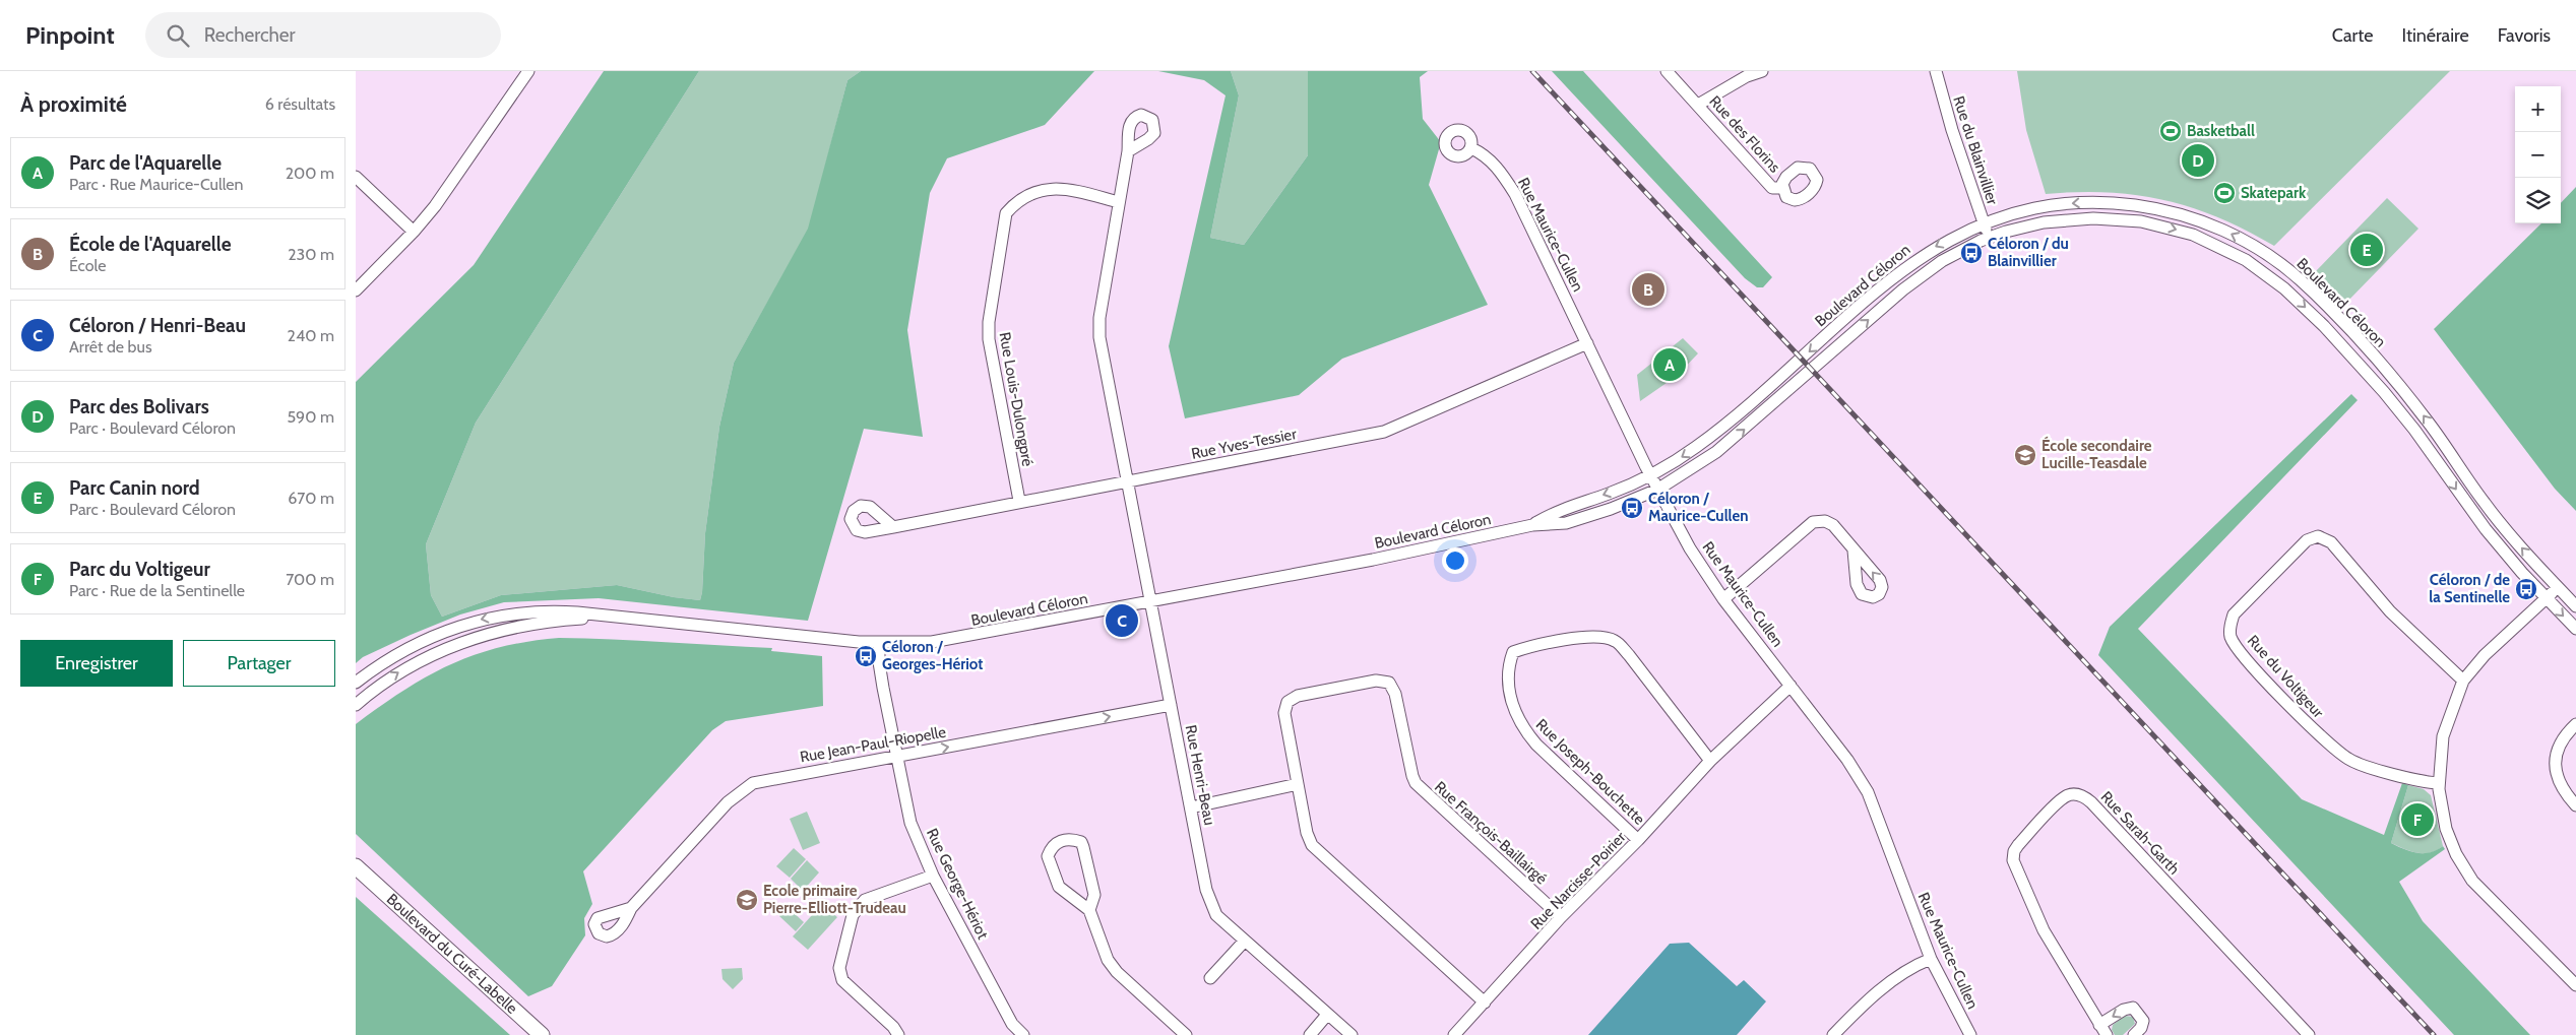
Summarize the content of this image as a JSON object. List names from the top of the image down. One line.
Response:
{"streets":{"main road":["Boulevard du Curé-Labelle"],"street":["Rue des Florins","Rue du Blainvillier","Rue Maurice-Cullen","Boulevard Céloron","Rue Louis-Dulongpré","Rue Yves-Tessier","Rue du Voltigeur","Rue Jean-Paul-Riopelle","Rue Joseph-Bouchette","Rue Henri-Beau","Rue François-Baillairgé","Rue Sarah-Garth","Rue Narcisse-Poirier","Rue George-Hériot"]},"crossings":[["Rue du Blainvillier","Boulevard Céloron"],["Rue Maurice-Cullen","Boulevard Céloron"],["Rue Maurice-Cullen","Rue Yves-Tessier"],["Rue Maurice-Cullen","Rue Narcisse-Poirier"],["Boulevard Céloron","Rue Henri-Beau"],["Boulevard Céloron","Rue George-Hériot"],["Rue Louis-Dulongpré","Rue Yves-Tessier"],["Rue Jean-Paul-Riopelle","Rue Henri-Beau"],["Rue Jean-Paul-Riopelle","Rue George-Hériot"],["Rue Joseph-Bouchette","Rue Narcisse-Poirier"],["Rue François-Baillairgé","Rue Narcisse-Poirier"]],"one_way":["Rue Jean-Paul-Riopelle"],"places":{"sports":["Basketball","Skatepark"],"bus stop":["Céloron / du Blainvillier","Céloron / Maurice-Cullen","Céloron / de la Sentinelle","Céloron / Georges-Hériot"],"school or university":["École secondaire Lucille-Teasdale","Ecole primaire Pierre-Elliott-Trudeau"]},"page":{"header":"Pinpoint","search":"Rechercher","nav":["Carte","Itinéraire","Favoris"],"heading":["À proximité","6 résultats"],"map_buttons":["+","−"],"list":[{"mark":"A","name":"Parc de l'Aquarelle","note":"Parc · Rue Maurice-Cullen","value":"200 m"},{"mark":"B","name":"École de l'Aquarelle","note":"École","value":"230 m"},{"mark":"C","name":"Céloron / Henri-Beau","note":"Arrêt de bus","value":"240 m"},{"mark":"D","name":"Parc des Bolivars","note":"Parc · Boulevard Céloron","value":"590 m"},{"mark":"E","name":"Parc Canin nord","note":"Parc · Boulevard Céloron","value":"670 m"},{"mark":"F","name":"Parc du Voltigeur","note":"Parc · Rue de la Sentinelle","value":"700 m"}],"pins":["D","E","B","A","C","F"],"buttons":["Enregistrer","Partager"]}}
